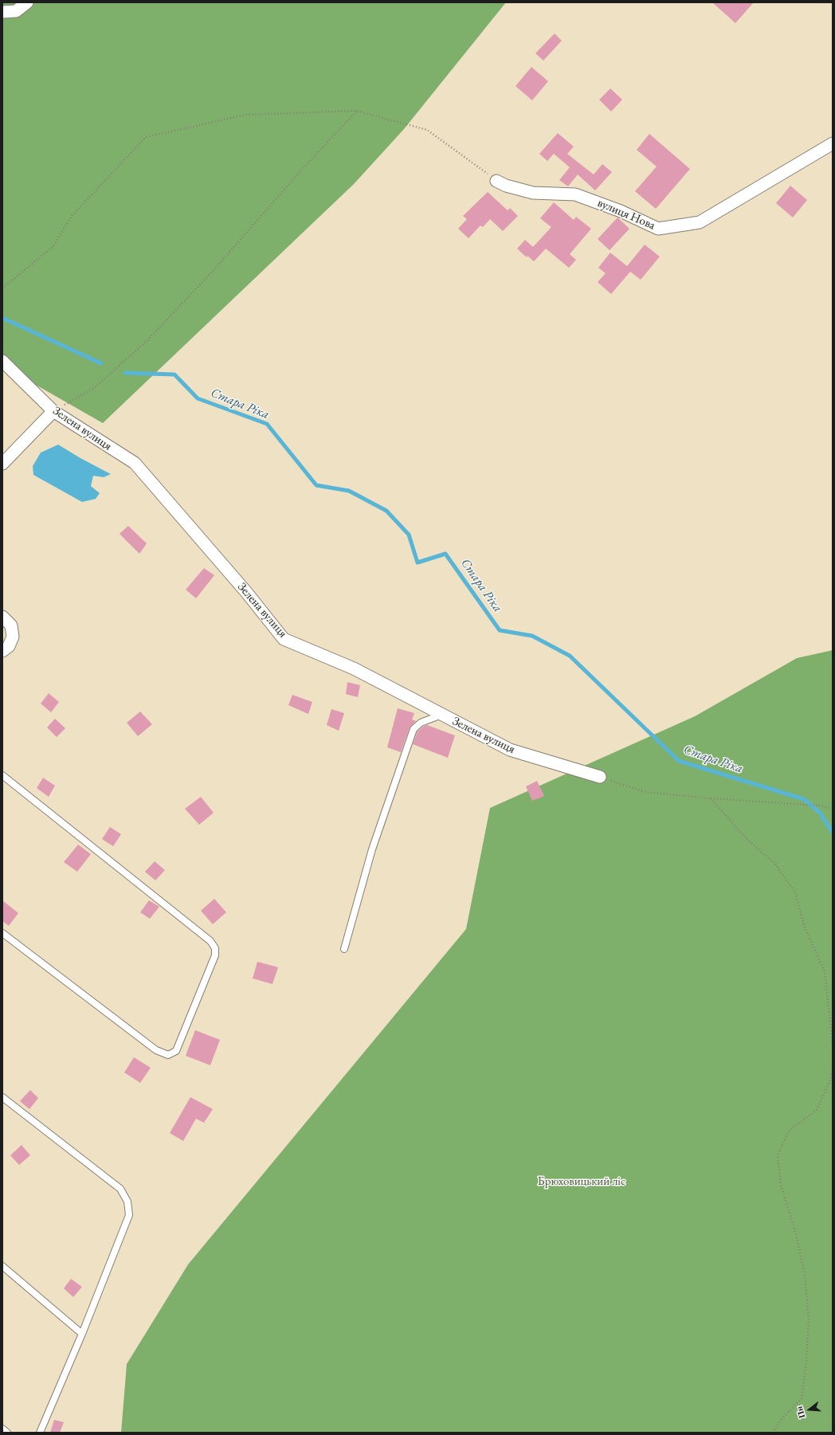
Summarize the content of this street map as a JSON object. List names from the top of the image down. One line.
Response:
{"streets":{"street":["вулиця Нова","Зелена вулиця"]},"water":["Стара Ріка"],"parks":["Брюховицький ліс"],"north":"left"}
